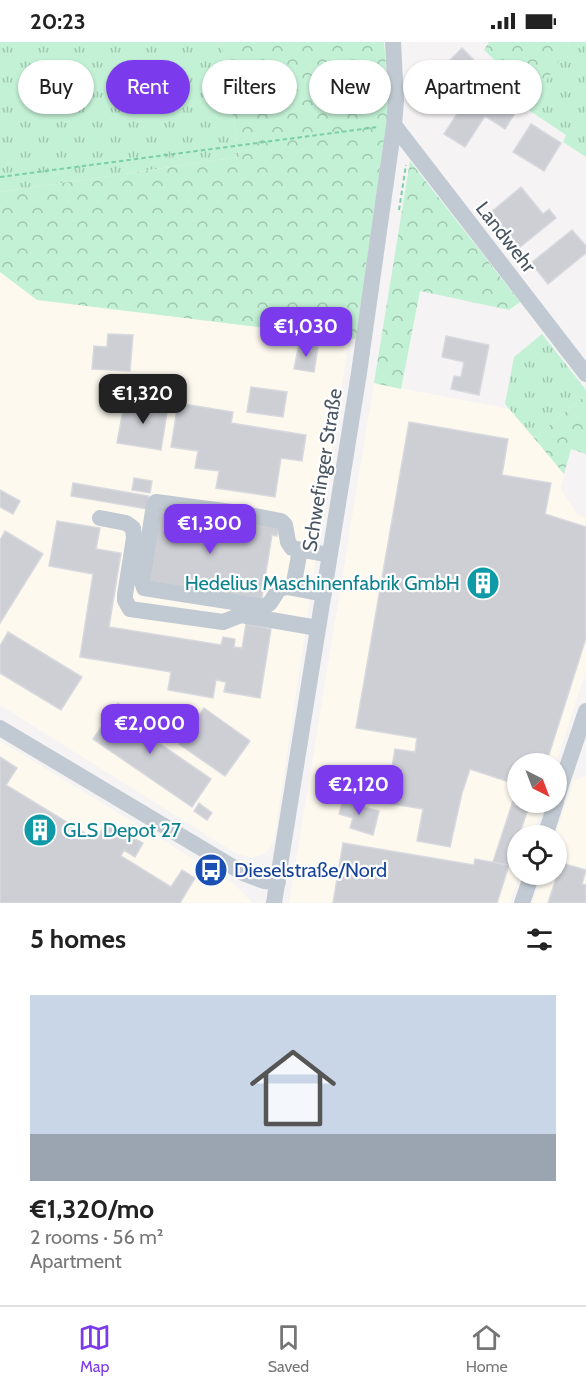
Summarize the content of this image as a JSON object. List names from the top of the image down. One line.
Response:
{"streets":{"street":["Landwehr","Schwefinger Straße"]},"crossings":[["Landwehr","Schwefinger Straße"]],"places":{"building":["Hedelius Maschinenfabrik GmbH","GLS Depot 27"],"bus stop":["Dieselstraße/Nord"]},"north":"bottom right","page":{"status":"20:23","chip":["Buy","Rent","Filters","New","Apartment"],"price":["€1,030","€1,320","€1,300","€2,000","€2,120"],"heading":"5 homes","list":[{"name":"€1,320/mo","note":"2 rooms · 56 m² · Apartment"}],"tabs":["Map","Saved","Home"]}}
